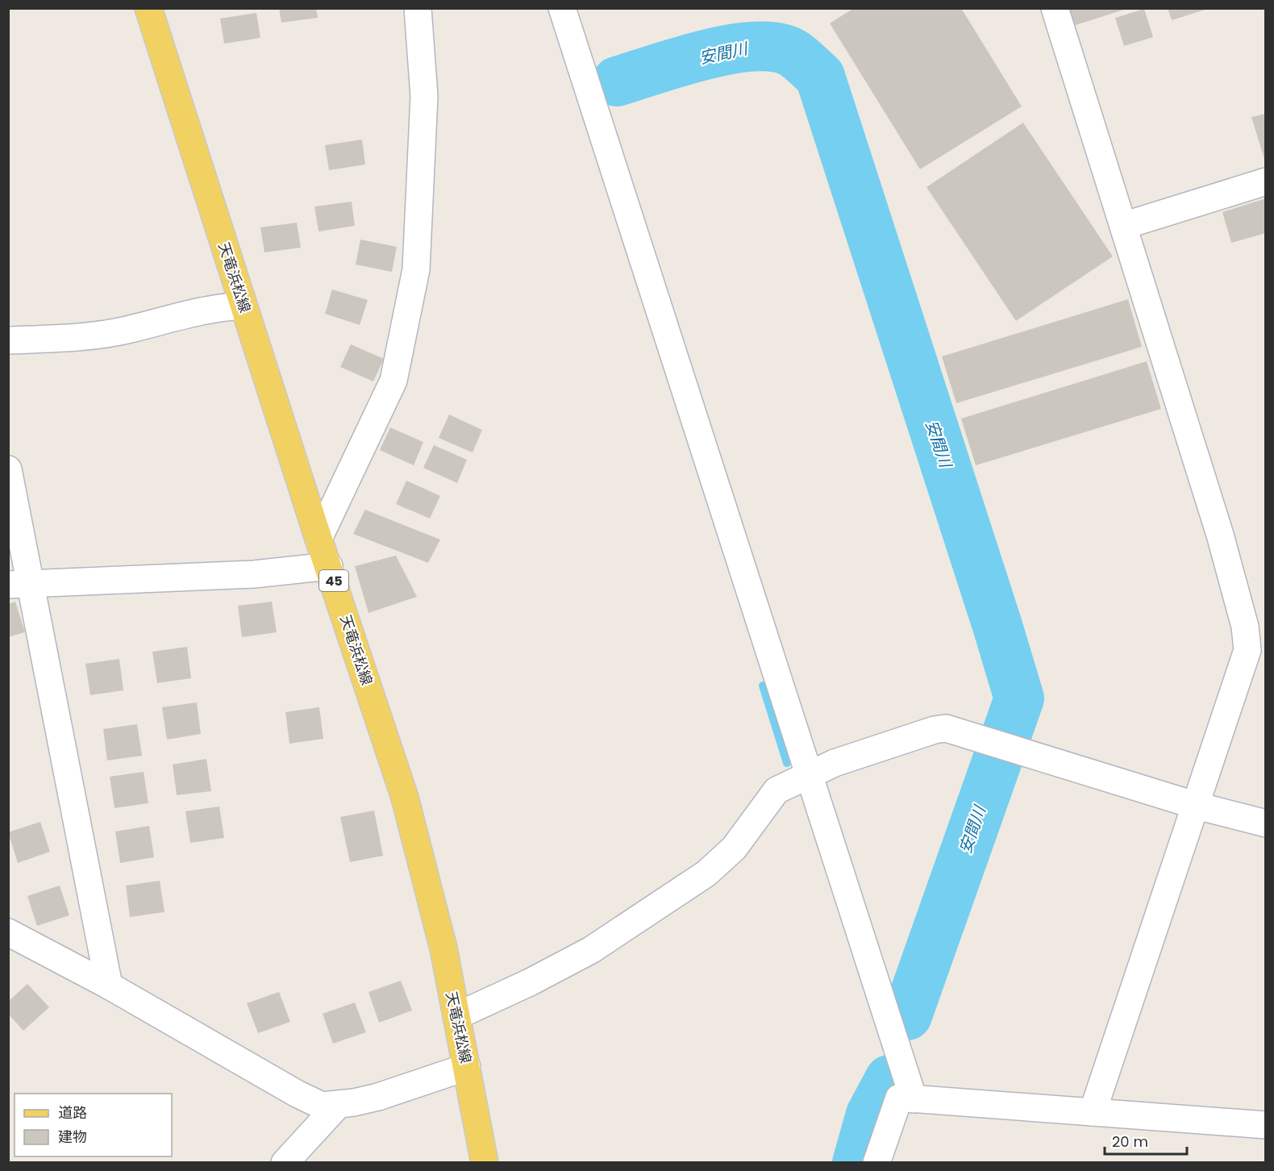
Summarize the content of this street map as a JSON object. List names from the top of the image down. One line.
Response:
{"streets":{"main road":["天竜浜松線","45"]},"water":["安間川"],"legend":["道路","建物"],"scale_bar":"20 m"}
